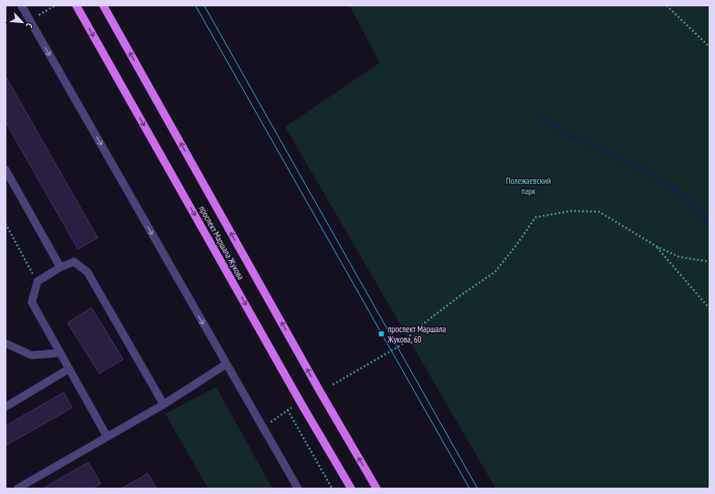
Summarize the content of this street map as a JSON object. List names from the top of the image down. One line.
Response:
{"streets":{"main road":["проспект Маршала Жукова"]},"parks":["Полежаевский парк"],"places":{"transit":["проспект Маршала Жукова, 60"]},"north":"bottom right"}
